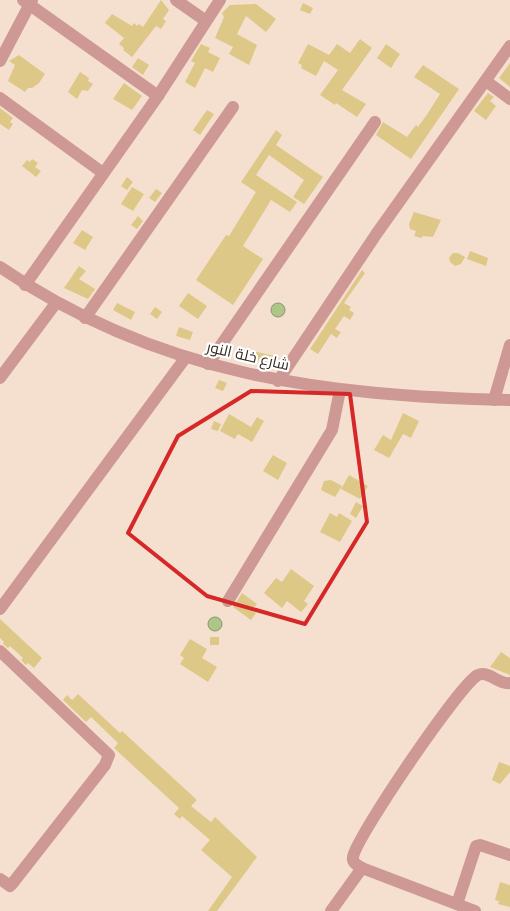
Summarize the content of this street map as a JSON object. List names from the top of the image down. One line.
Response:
{"streets":{"street":["شارع خلة النور"]}}
